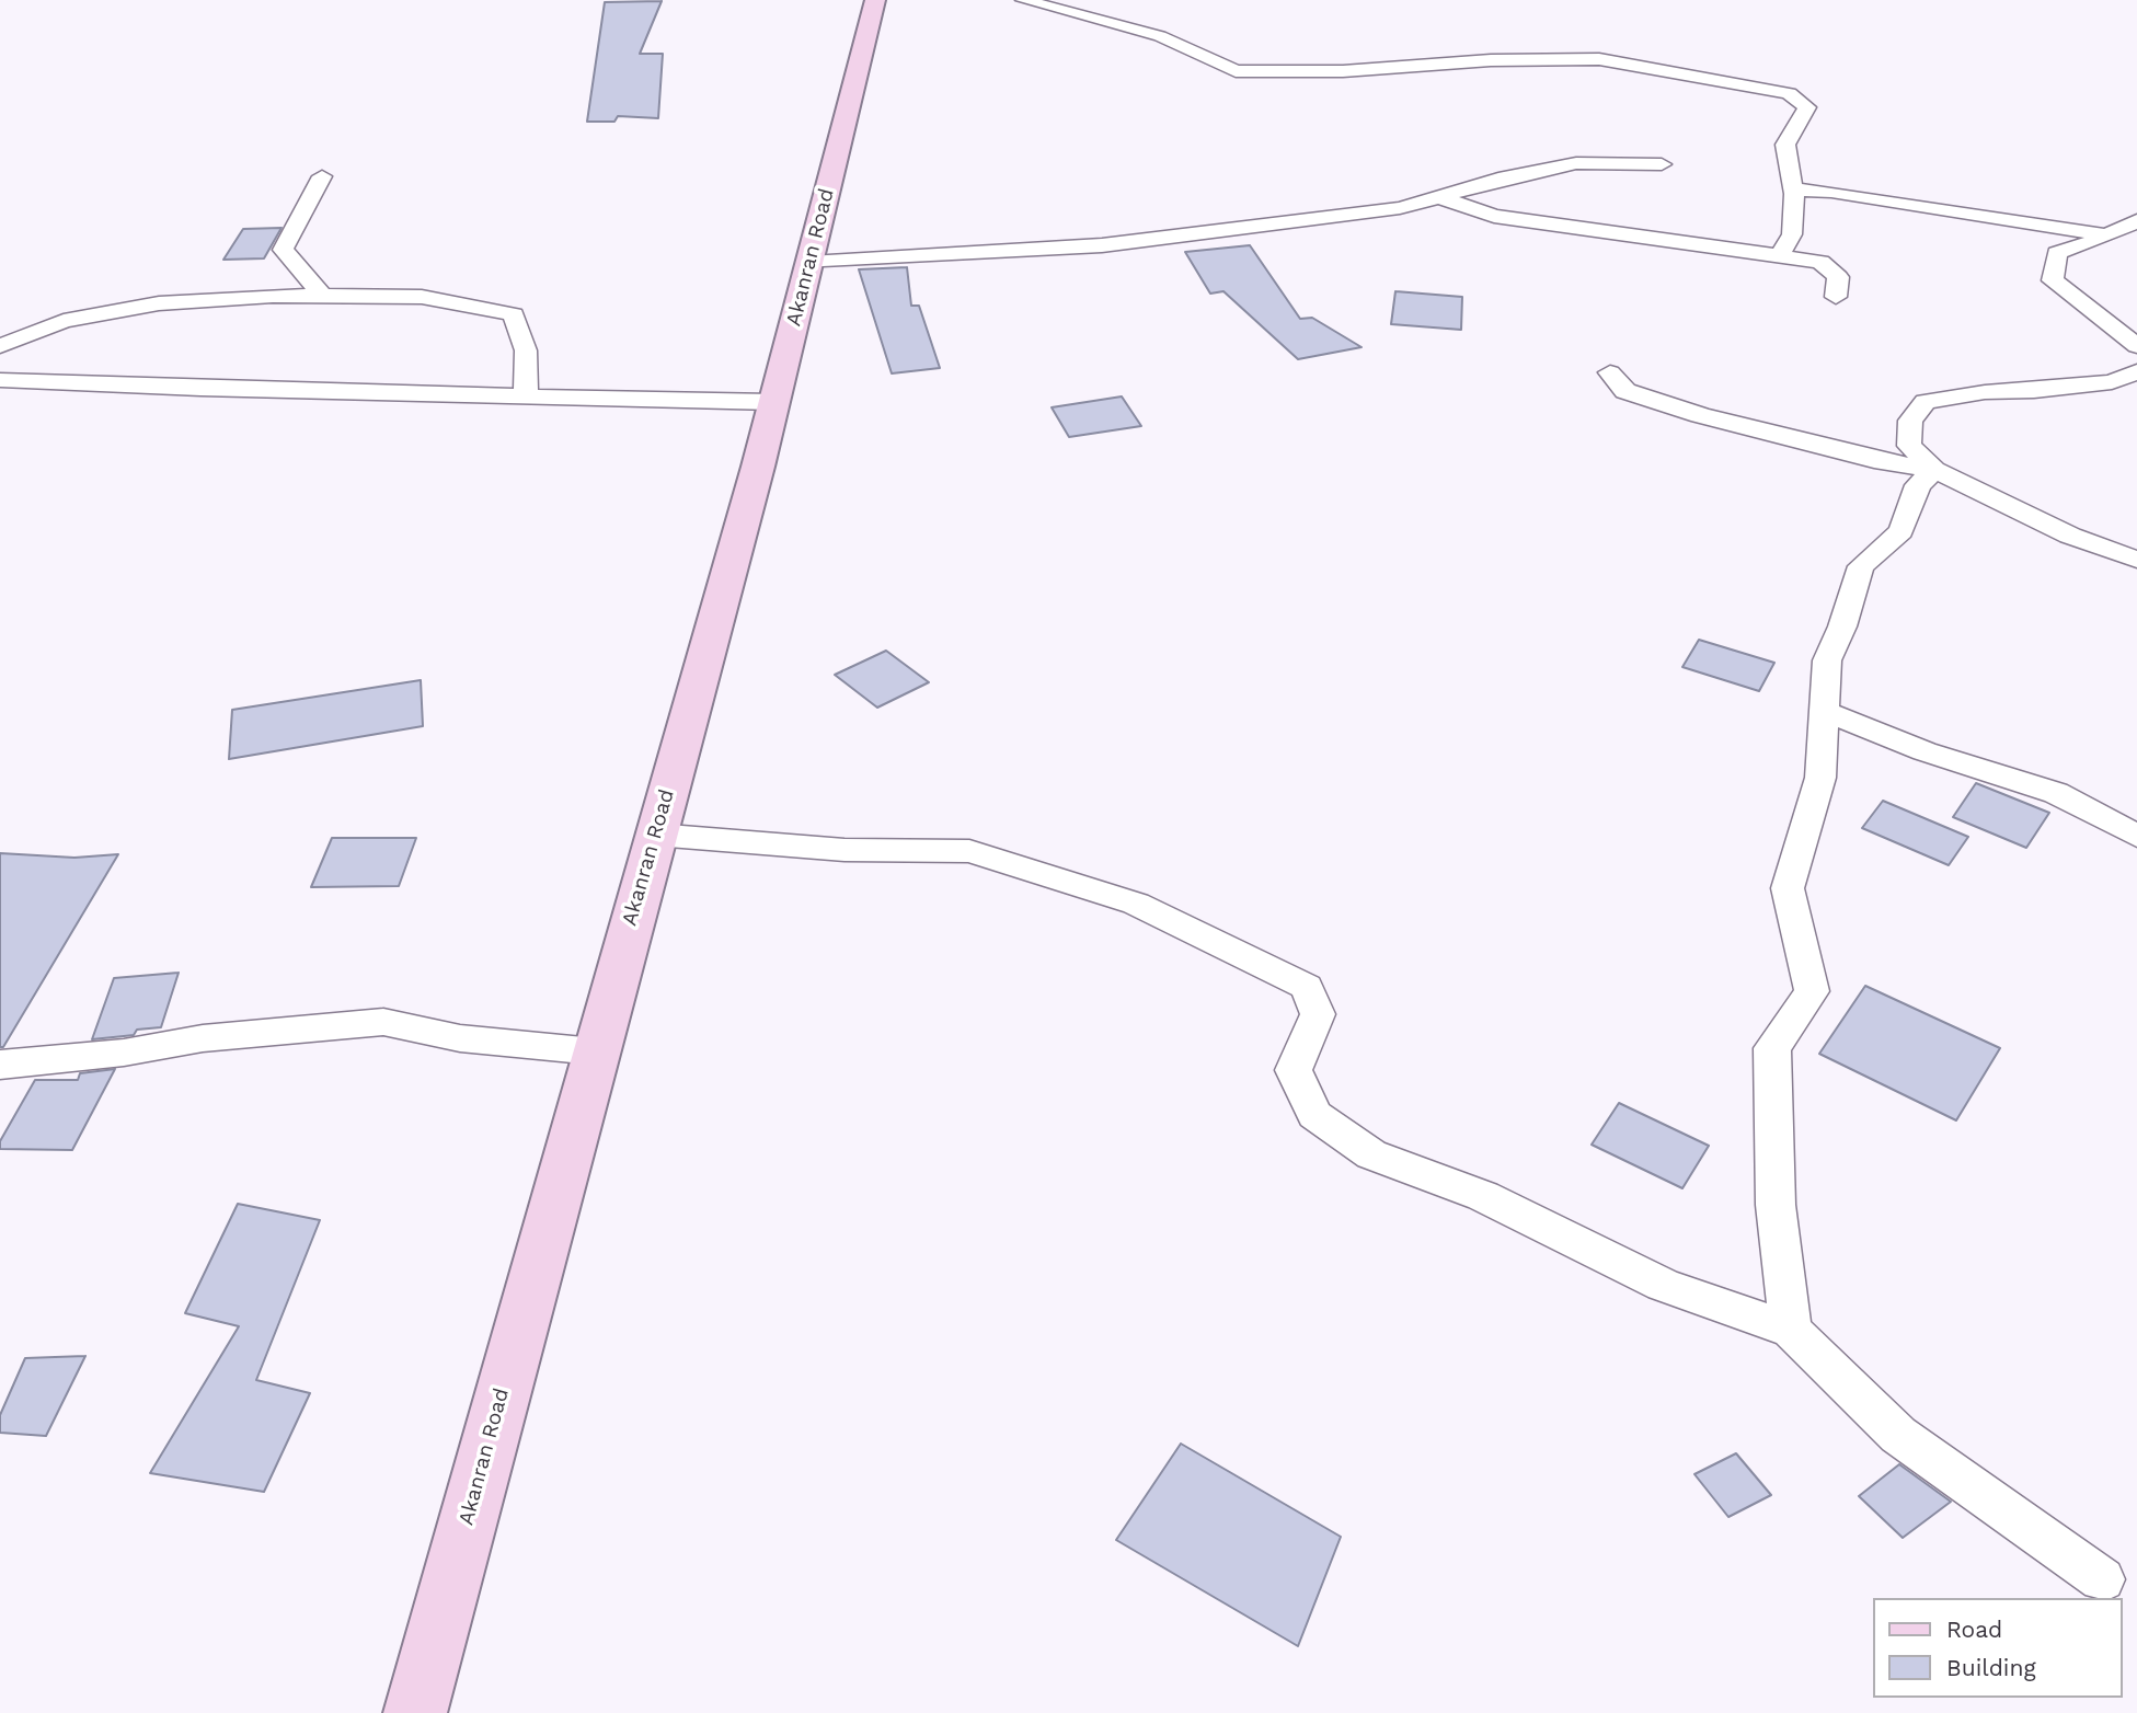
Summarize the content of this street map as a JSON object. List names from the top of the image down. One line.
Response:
{"streets":{"main road":["Akanran Road"]},"legend":["Road","Building"]}
